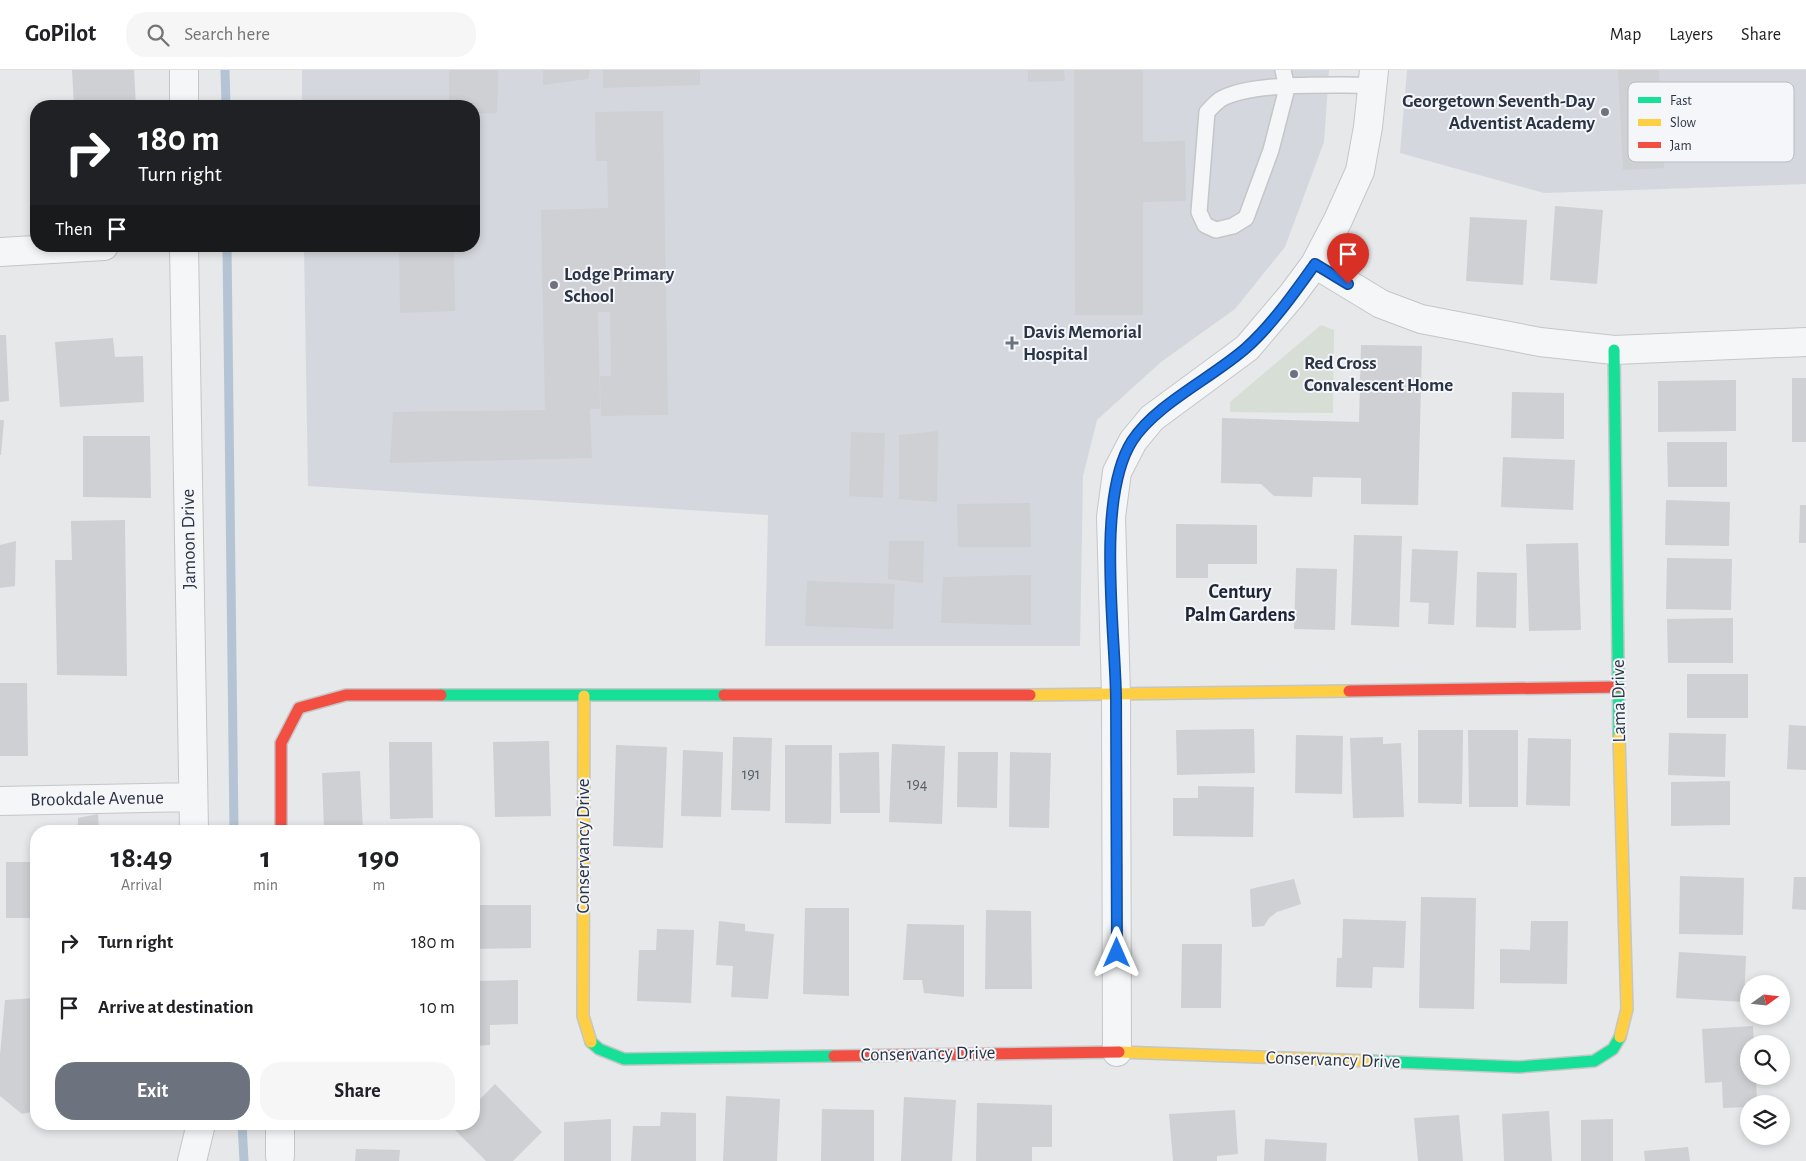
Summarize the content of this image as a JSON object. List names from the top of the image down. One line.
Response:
{"streets":{"street":["Jamoon Drive","Lama Drive","Brookdale Avenue","Conservancy Drive"]},"crossings":[["Jamoon Drive","Brookdale Avenue"],["Lama Drive","Conservancy Drive"]],"districts":["Century Palm Gardens"],"places":{"other":["Georgetown Seventh-Day Adventist Academy","Lodge Primary School","Red Cross Convalescent Home"],"health":["Davis Memorial Hospital"]},"house_numbers":["191","194"],"legend":["Fast","Slow","Jam"],"north":"right","page":{"header":"GoPilot","search":"Search here","nav":["Map","Layers","Share"],"turn":["180 m","Turn right"],"then":"Then","eta":["18:49","Arrival","1","min","190","m"],"list":[{"name":"Turn right","value":"180 m"},{"name":"Arrive at destination","value":"10 m"}],"buttons":["Exit","Share"]}}
